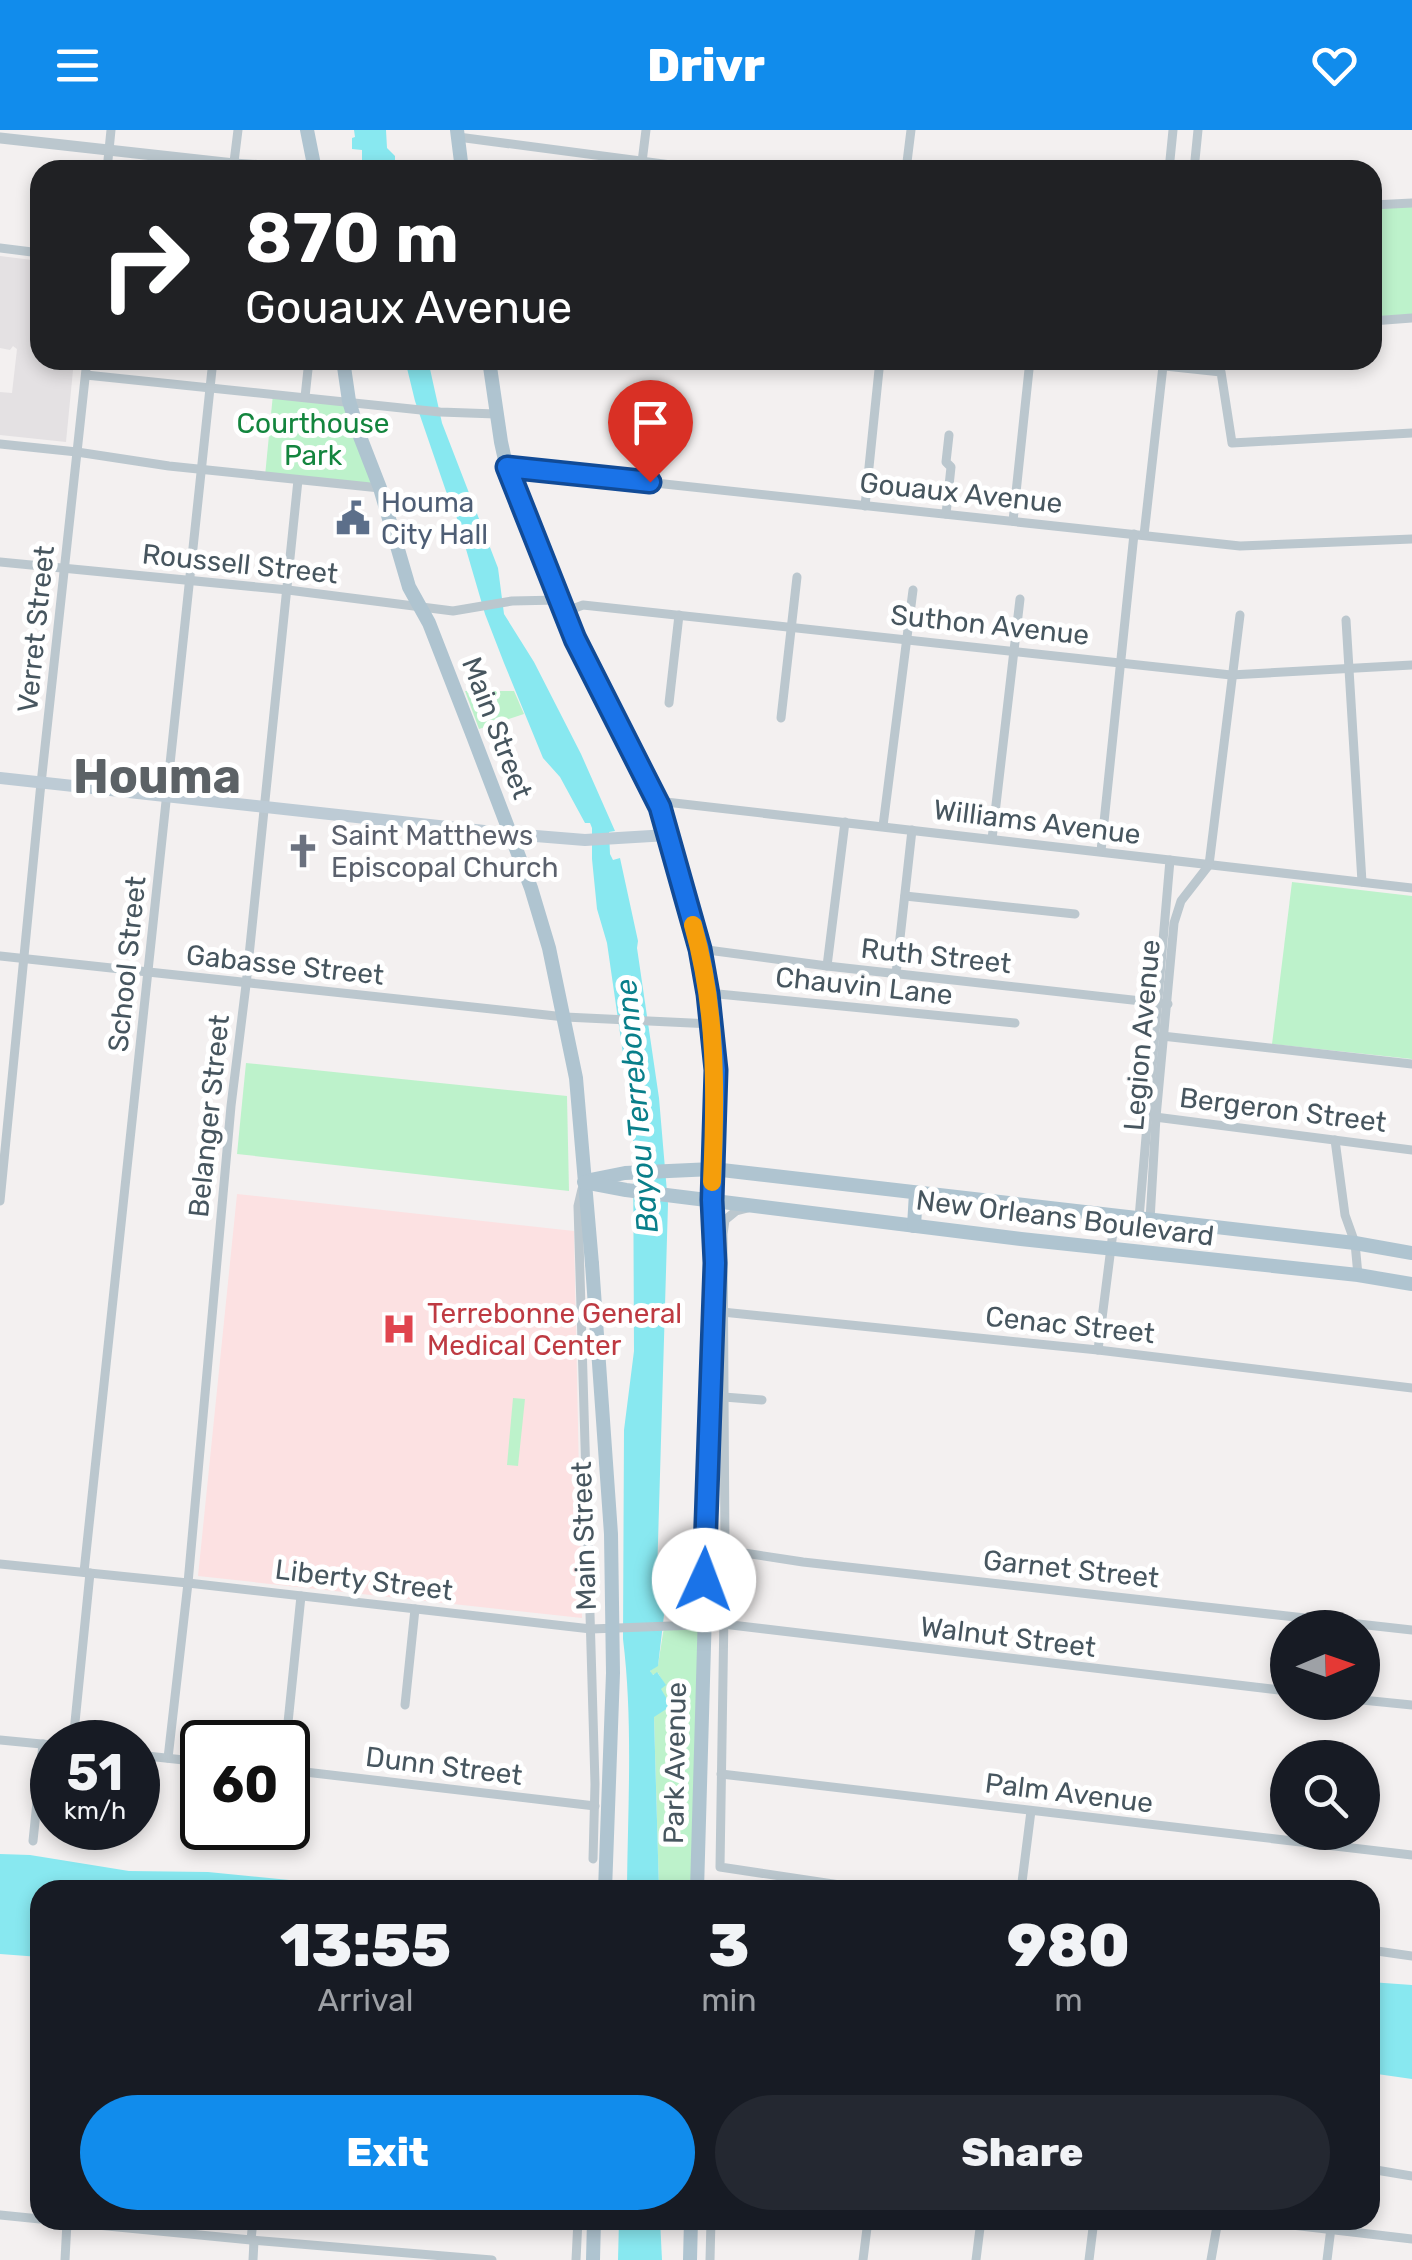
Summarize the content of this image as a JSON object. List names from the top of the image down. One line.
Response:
{"streets":{"main road":["Main Street","New Orleans Boulevard","Park Avenue"],"street":["Gouaux Avenue","Roussell Street","Suthon Avenue","Verret Street","Williams Avenue","Ruth Street","School Street","Gabasse Street","Chauvin Lane","Legion Avenue","Bergeron Street","Belanger Street","Cenac Street","Garnet Street","Liberty Street","Walnut Street","Dunn Street","Palm Avenue"]},"crossings":[["Gouaux Avenue","Park Avenue"],["Roussell Street","Suthon Avenue"],["Roussell Street","Verret Street"],["Roussell Street","Main Street"],["Roussell Street","School Street"],["Roussell Street","Belanger Street"],["Suthon Avenue","Park Avenue"],["Verret Street","Gabasse Street"],["Main Street","Gabasse Street"],["Main Street","New Orleans Boulevard"],["Main Street","Liberty Street"],["Main Street","Dunn Street"],["Williams Avenue","Legion Avenue"],["Williams Avenue","Park Avenue"],["Ruth Street","Legion Avenue"],["Ruth Street","Park Avenue"],["School Street","Gabasse Street"],["School Street","Liberty Street"],["Gabasse Street","Belanger Street"],["Gabasse Street","Park Avenue"],["Chauvin Lane","Park Avenue"],["Legion Avenue","Bergeron Street"],["Legion Avenue","New Orleans Boulevard"],["Belanger Street","Liberty Street"],["New Orleans Boulevard","Park Avenue"],["Liberty Street","Walnut Street"]],"districts":["Houma"],"water":["Bayou Terrebonne"],"parks":["Courthouse Park"],"places":{"public building":["Houma City Hall"],"church":["Saint Matthews Episcopal Church"],"hospital":["Terrebonne General Medical Center"]},"north":"right","page":{"header":"Drivr","turn":["870 m","Gouaux Avenue"],"speed":"51 km/h","limit":"60","eta":["13:55","Arrival","3","min","980","m"],"buttons":["Exit","Share"]}}
